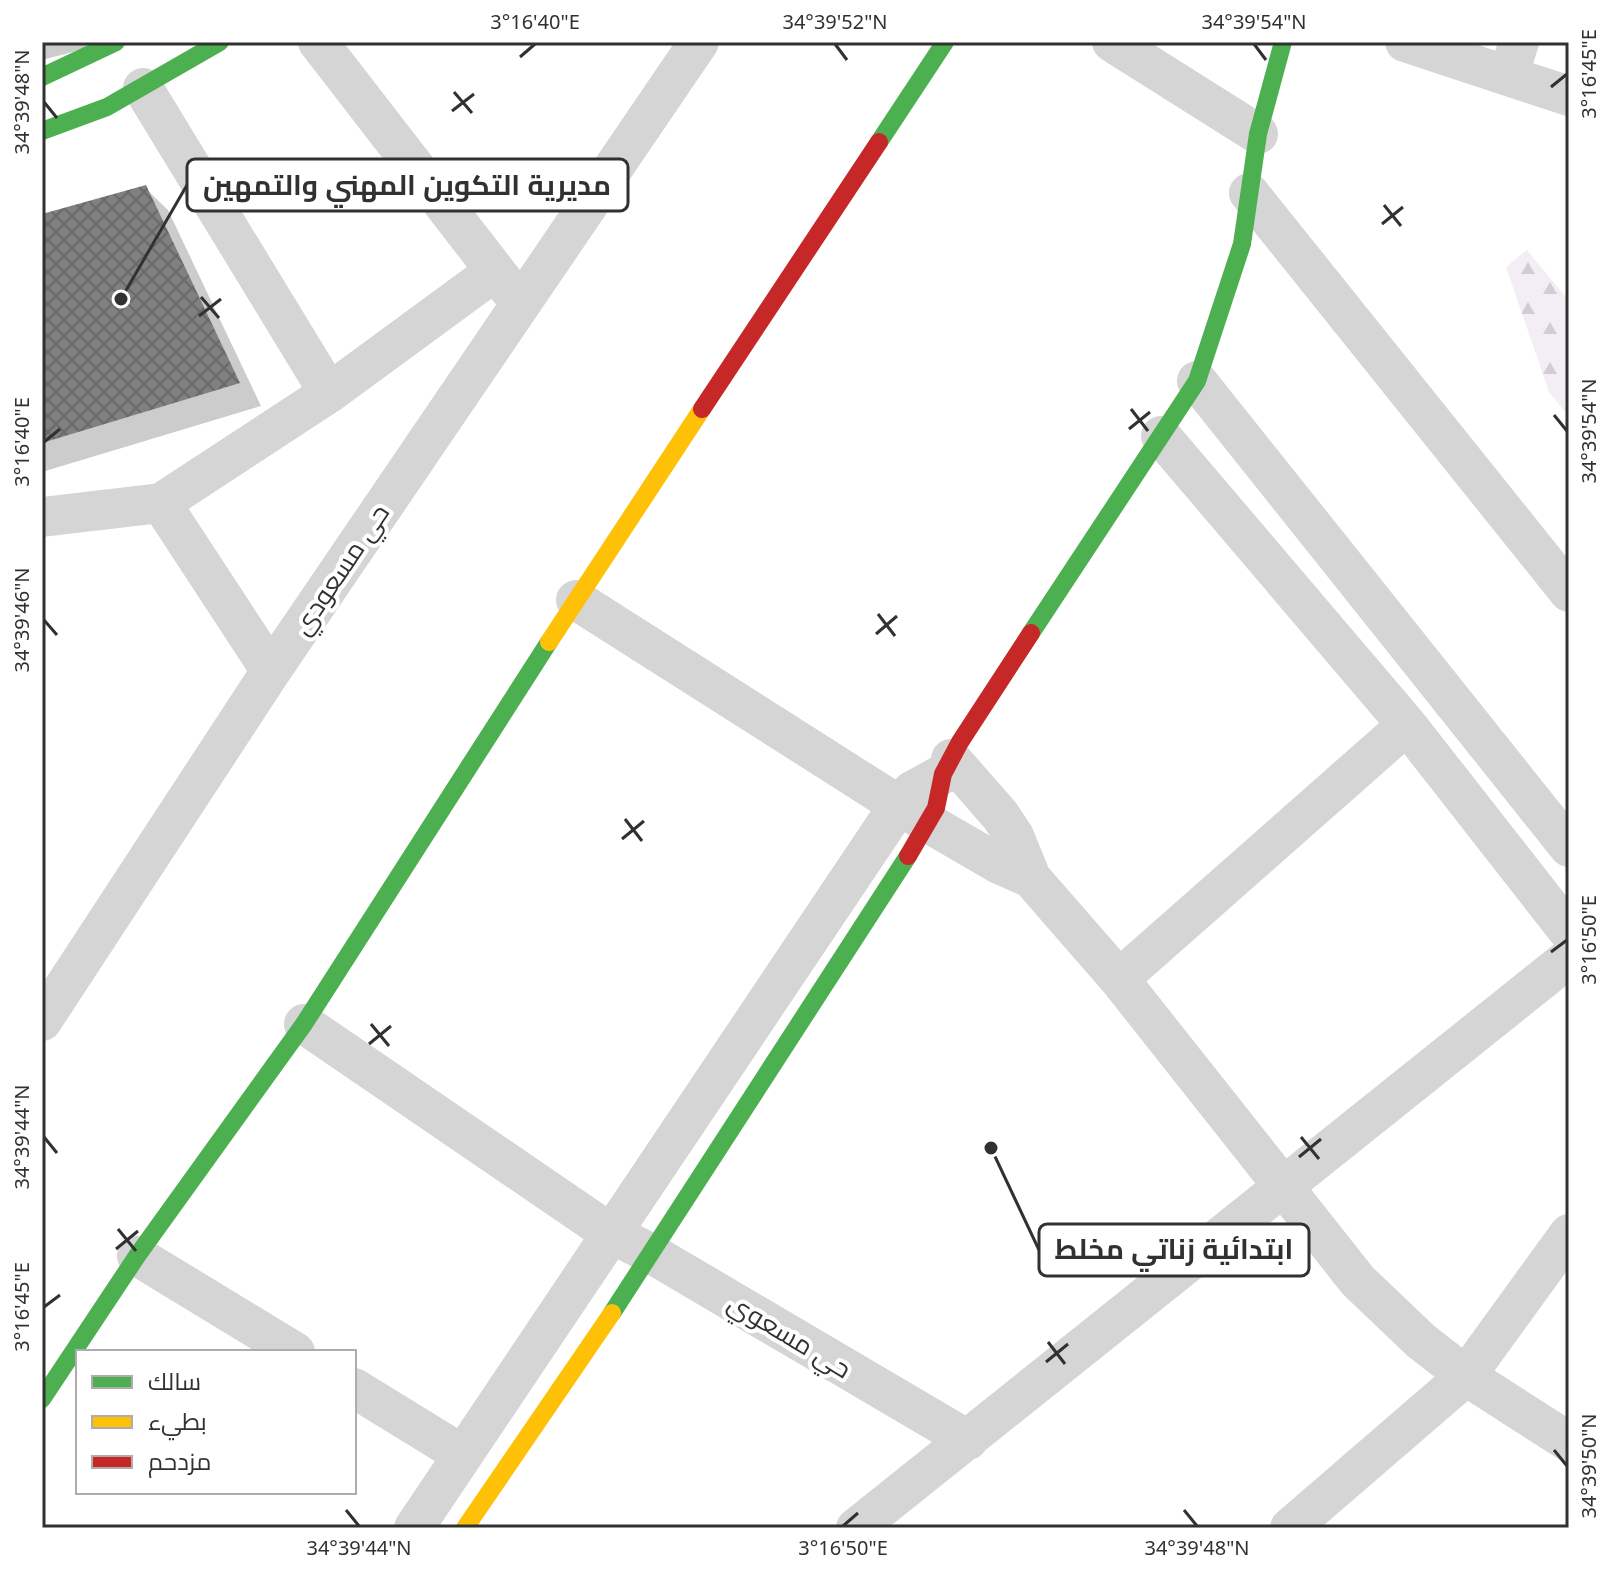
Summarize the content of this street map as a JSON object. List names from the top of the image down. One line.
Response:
{"streets":{"street":["حي مسعودي","حي مسعوي"]},"places":["مديرية التكوين المهني والتمهين","ابتدائية زناتي مخلط"],"legend":["سالك","بطيء","مزدحم"],"coordinates":["3°16'40\"E","34°39'52\"N","34°39'54\"N","3°16'45\"E","34°39'48\"N","34°39'46\"N","3°16'50\"E","34°39'44\"N","34°39'50\"N"]}
